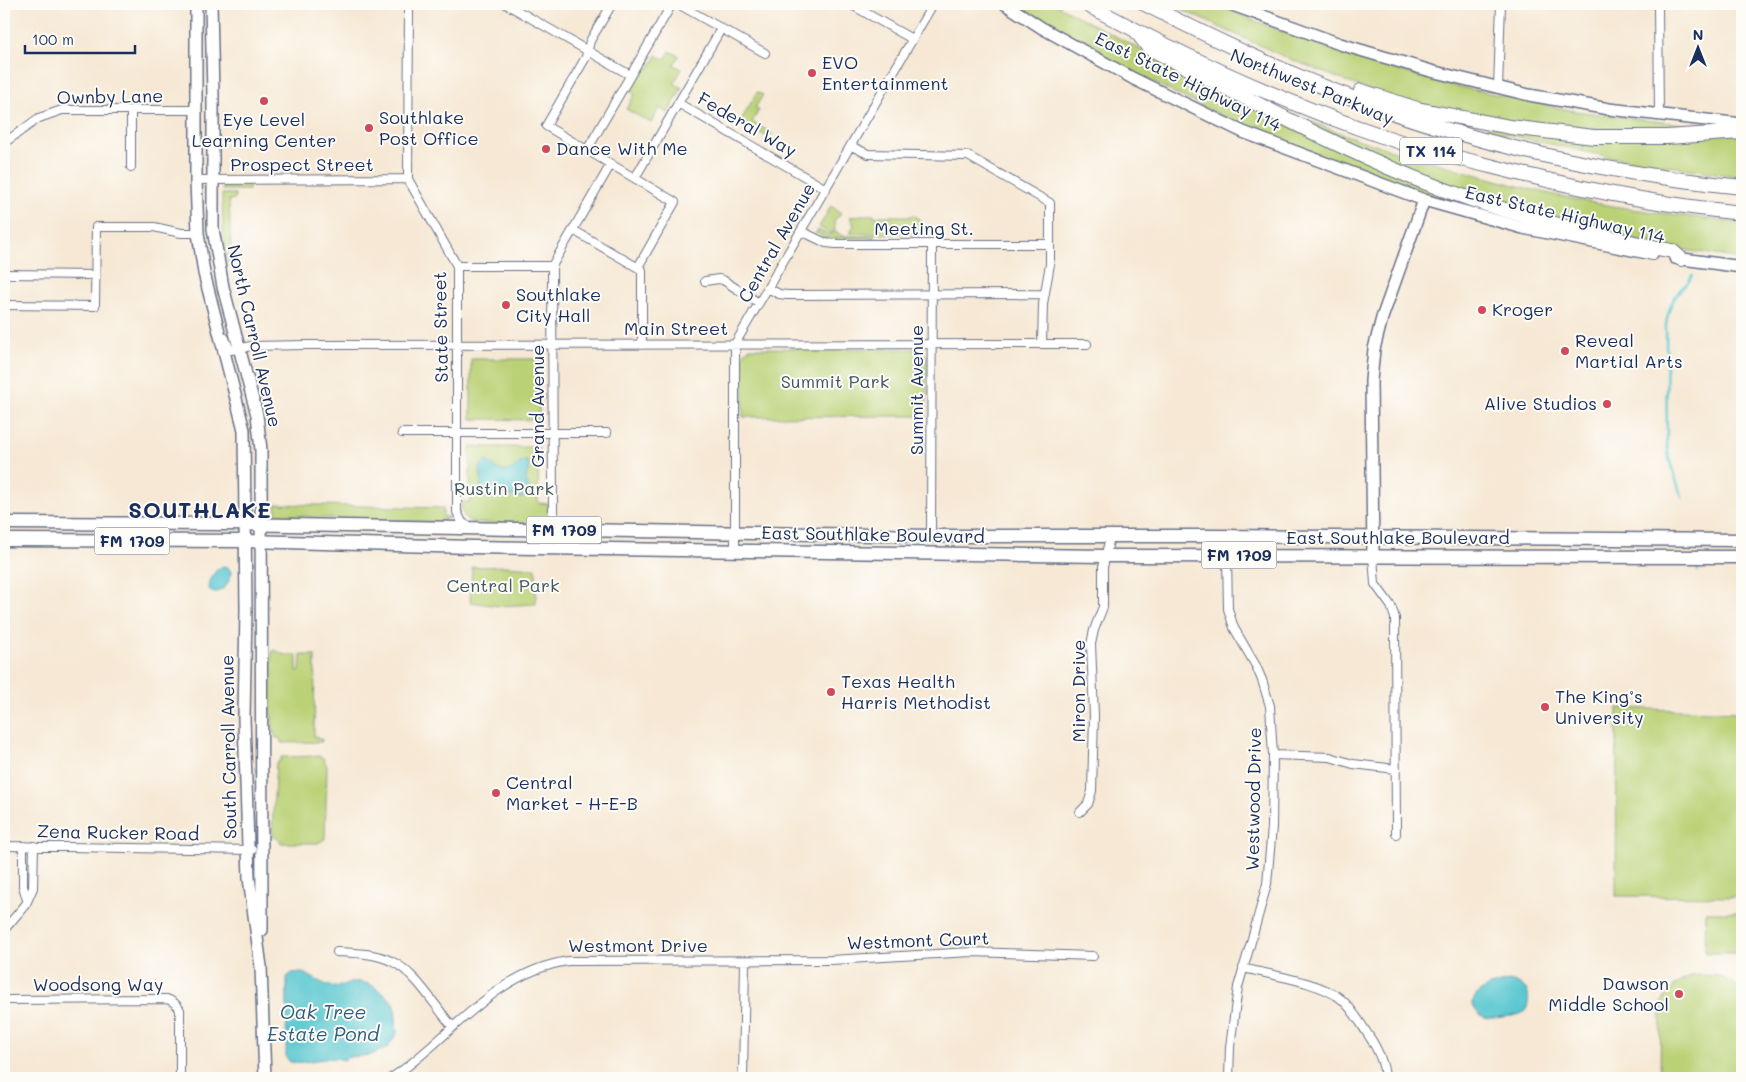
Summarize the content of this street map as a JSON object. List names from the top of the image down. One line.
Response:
{"streets":{"highway":["Northwest Parkway","TX 114"],"main road":["East State Highway 114","North Carroll Avenue","FM 1709","East Southlake Boulevard","South Carroll Avenue"],"street":["Ownby Lane","Federal Way","Prospect Street","Meeting St.","Central Avenue","State Street","Main Street","Summit Avenue","Grand Avenue","Miron Drive","Westwood Drive","Zena Rucker Road","Westmont Court","Westmont Drive","Woodsong Way"]},"crossings":[["Ownby Lane","North Carroll Avenue"],["Federal Way","Central Avenue"],["Prospect Street","State Street"],["Prospect Street","North Carroll Avenue"],["Meeting St.","Central Avenue"],["Meeting St.","Summit Avenue"],["Central Avenue","Main Street"],["State Street","Main Street"],["Main Street","North Carroll Avenue"],["Main Street","Summit Avenue"],["Main Street","Grand Avenue"],["North Carroll Avenue","East Southlake Boulevard"],["North Carroll Avenue","South Carroll Avenue"],["Summit Avenue","East Southlake Boulevard"],["East Southlake Boulevard","Miron Drive"],["East Southlake Boulevard","South Carroll Avenue"],["East Southlake Boulevard","Westwood Drive"],["South Carroll Avenue","Zena Rucker Road"],["Westmont Court","Westmont Drive"]],"districts":["SOUTHLAKE"],"water":["Oak Tree Estate Pond"],"parks":["Summit Park","Rustin Park","Central Park"],"places":["EVO Entertainment","Eye Level Learning Center","Southlake Post Office","Dance With Me","Southlake City Hall","Kroger","Reveal Martial Arts","Alive Studios","Texas Health Harris Methodist","The King’s University","Central Market - H-E-B","Dawson Middle School"],"scale_bar":"100 m","north":"top"}
